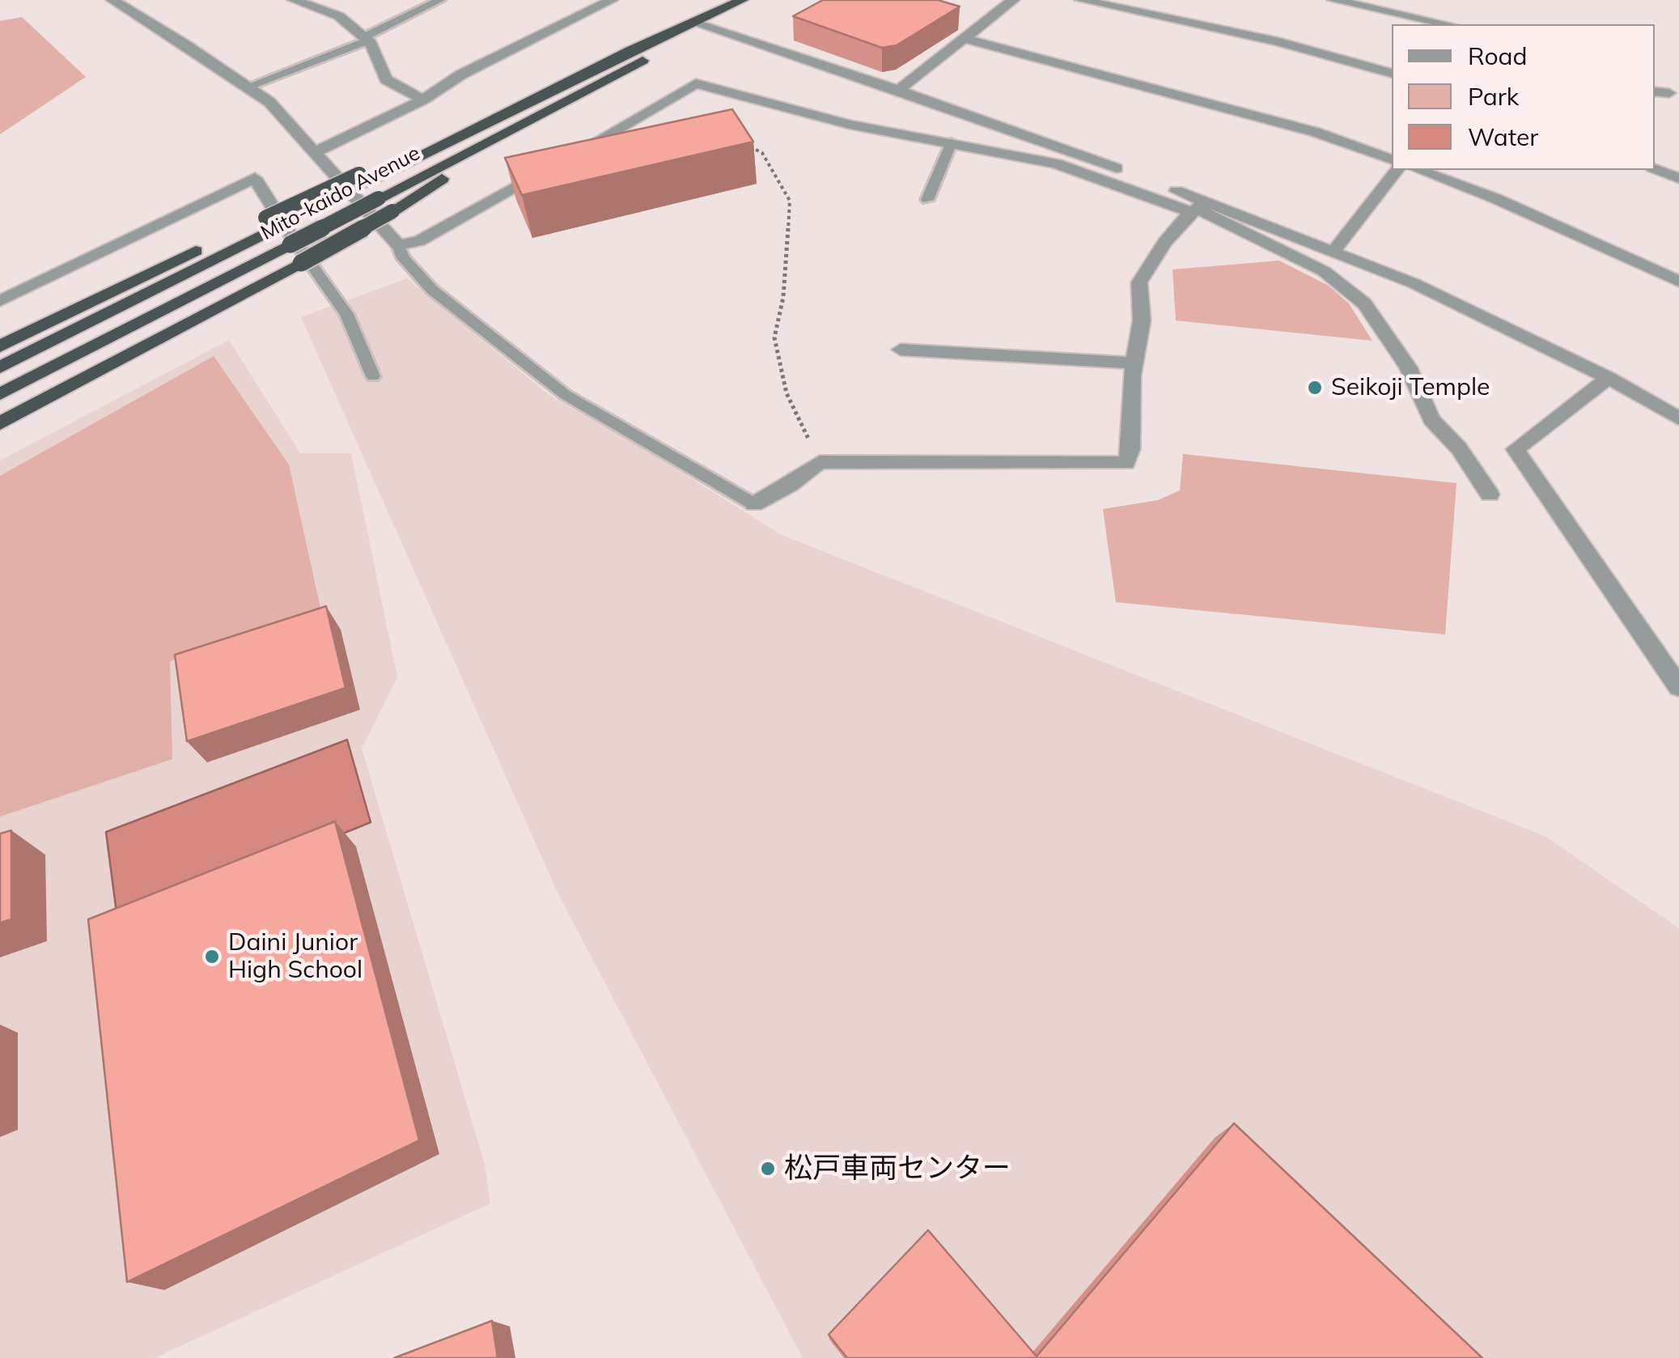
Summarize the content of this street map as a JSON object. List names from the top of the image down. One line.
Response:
{"streets":{"highway":["Mito-kaido Avenue"]},"places":["Seikoji Temple","Daini Junior High School","松戸車両センター"],"legend":["Road","Park","Water"]}
